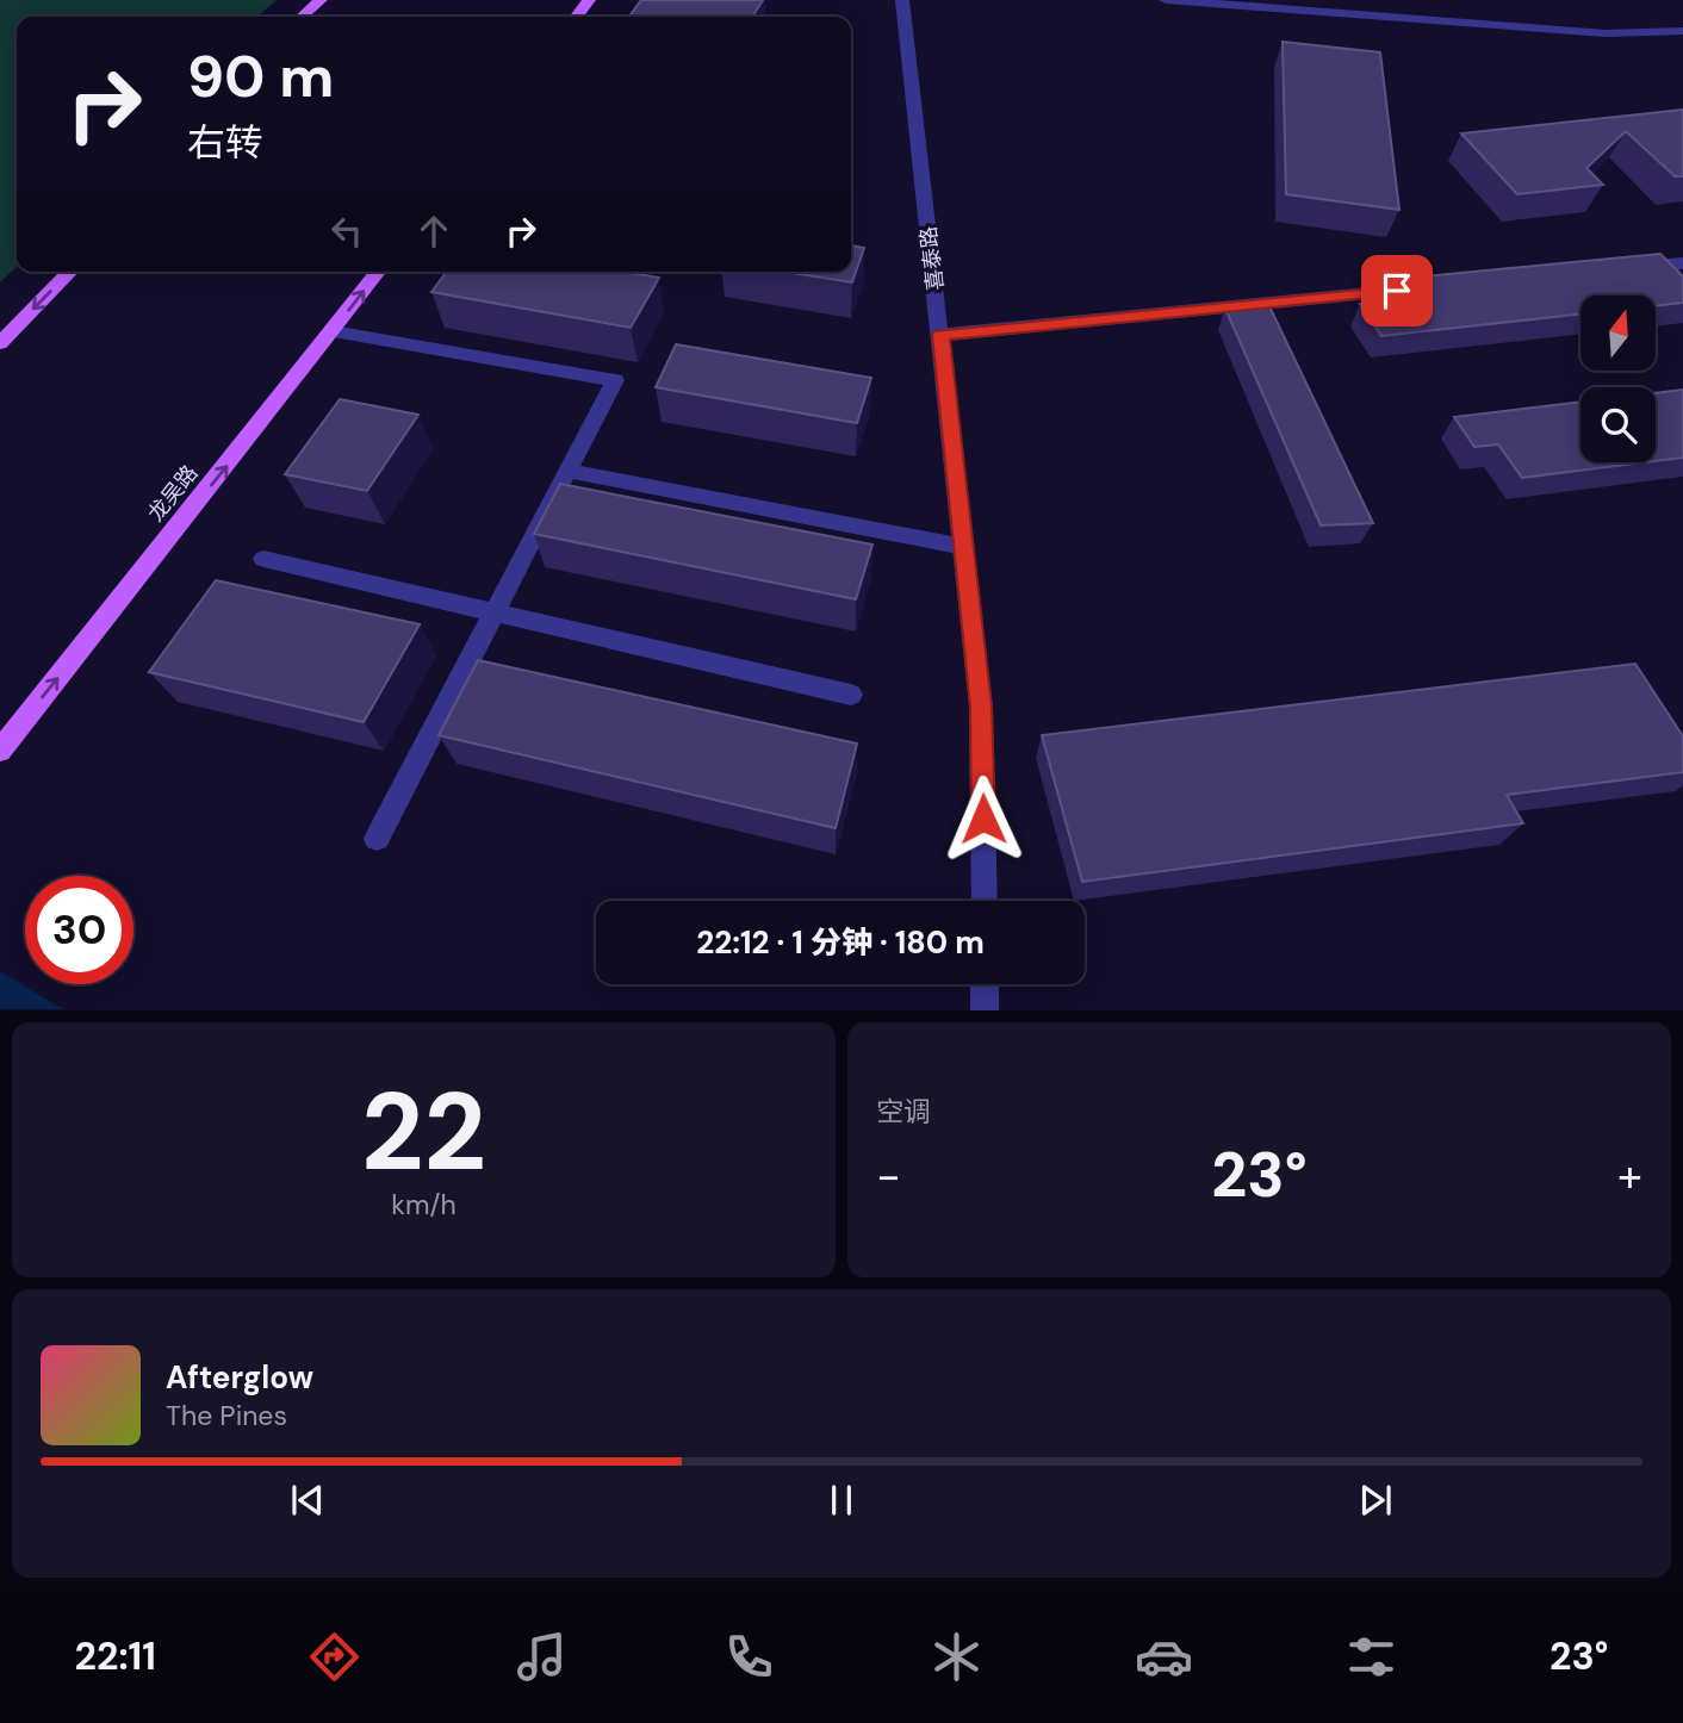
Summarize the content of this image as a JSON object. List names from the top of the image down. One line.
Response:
{"streets":{"main road":["龙吴路"],"street":["喜泰路"]},"one_way":["龙吴路"],"north":"top","page":{"turn":["90 m","右转"],"limit":"30","trip":"22:12 · 1 分钟 · 180 m","tile":[["22","km/h"],"空调"],"heat":["−","23°","+"],"song":["Afterglow","The Pines"],"tabs":["22:11","23°"]}}
